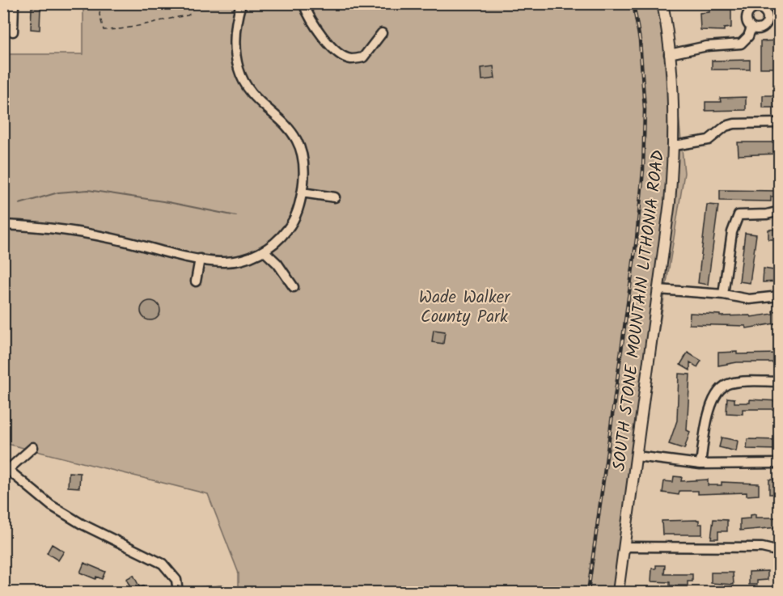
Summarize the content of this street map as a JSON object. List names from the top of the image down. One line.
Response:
{"streets":{"main road":["SOUTH STONE MOUNTAIN LITHONIA ROAD"]},"parks":["Wade Walker County Park"]}
